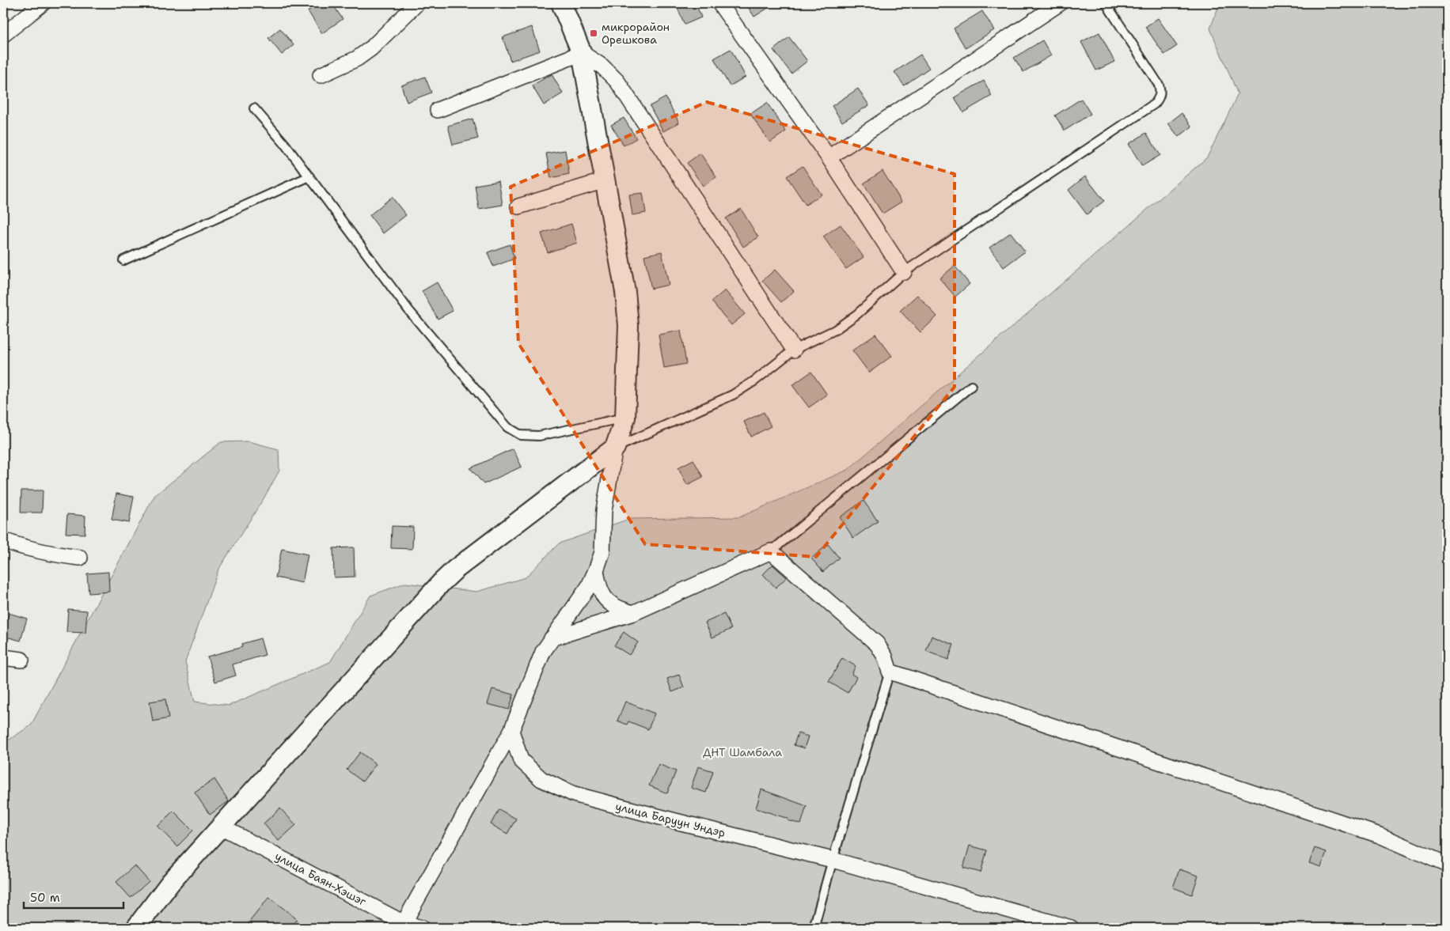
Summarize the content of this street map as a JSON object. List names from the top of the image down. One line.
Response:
{"streets":{"street":["улица Баруун Ундэр","улица Баян-Хэшэг"]},"parks":["ДНТ Шамбала"],"places":{"transit":["микрорайон Орешкова"]},"scale_bar":"50 m"}
